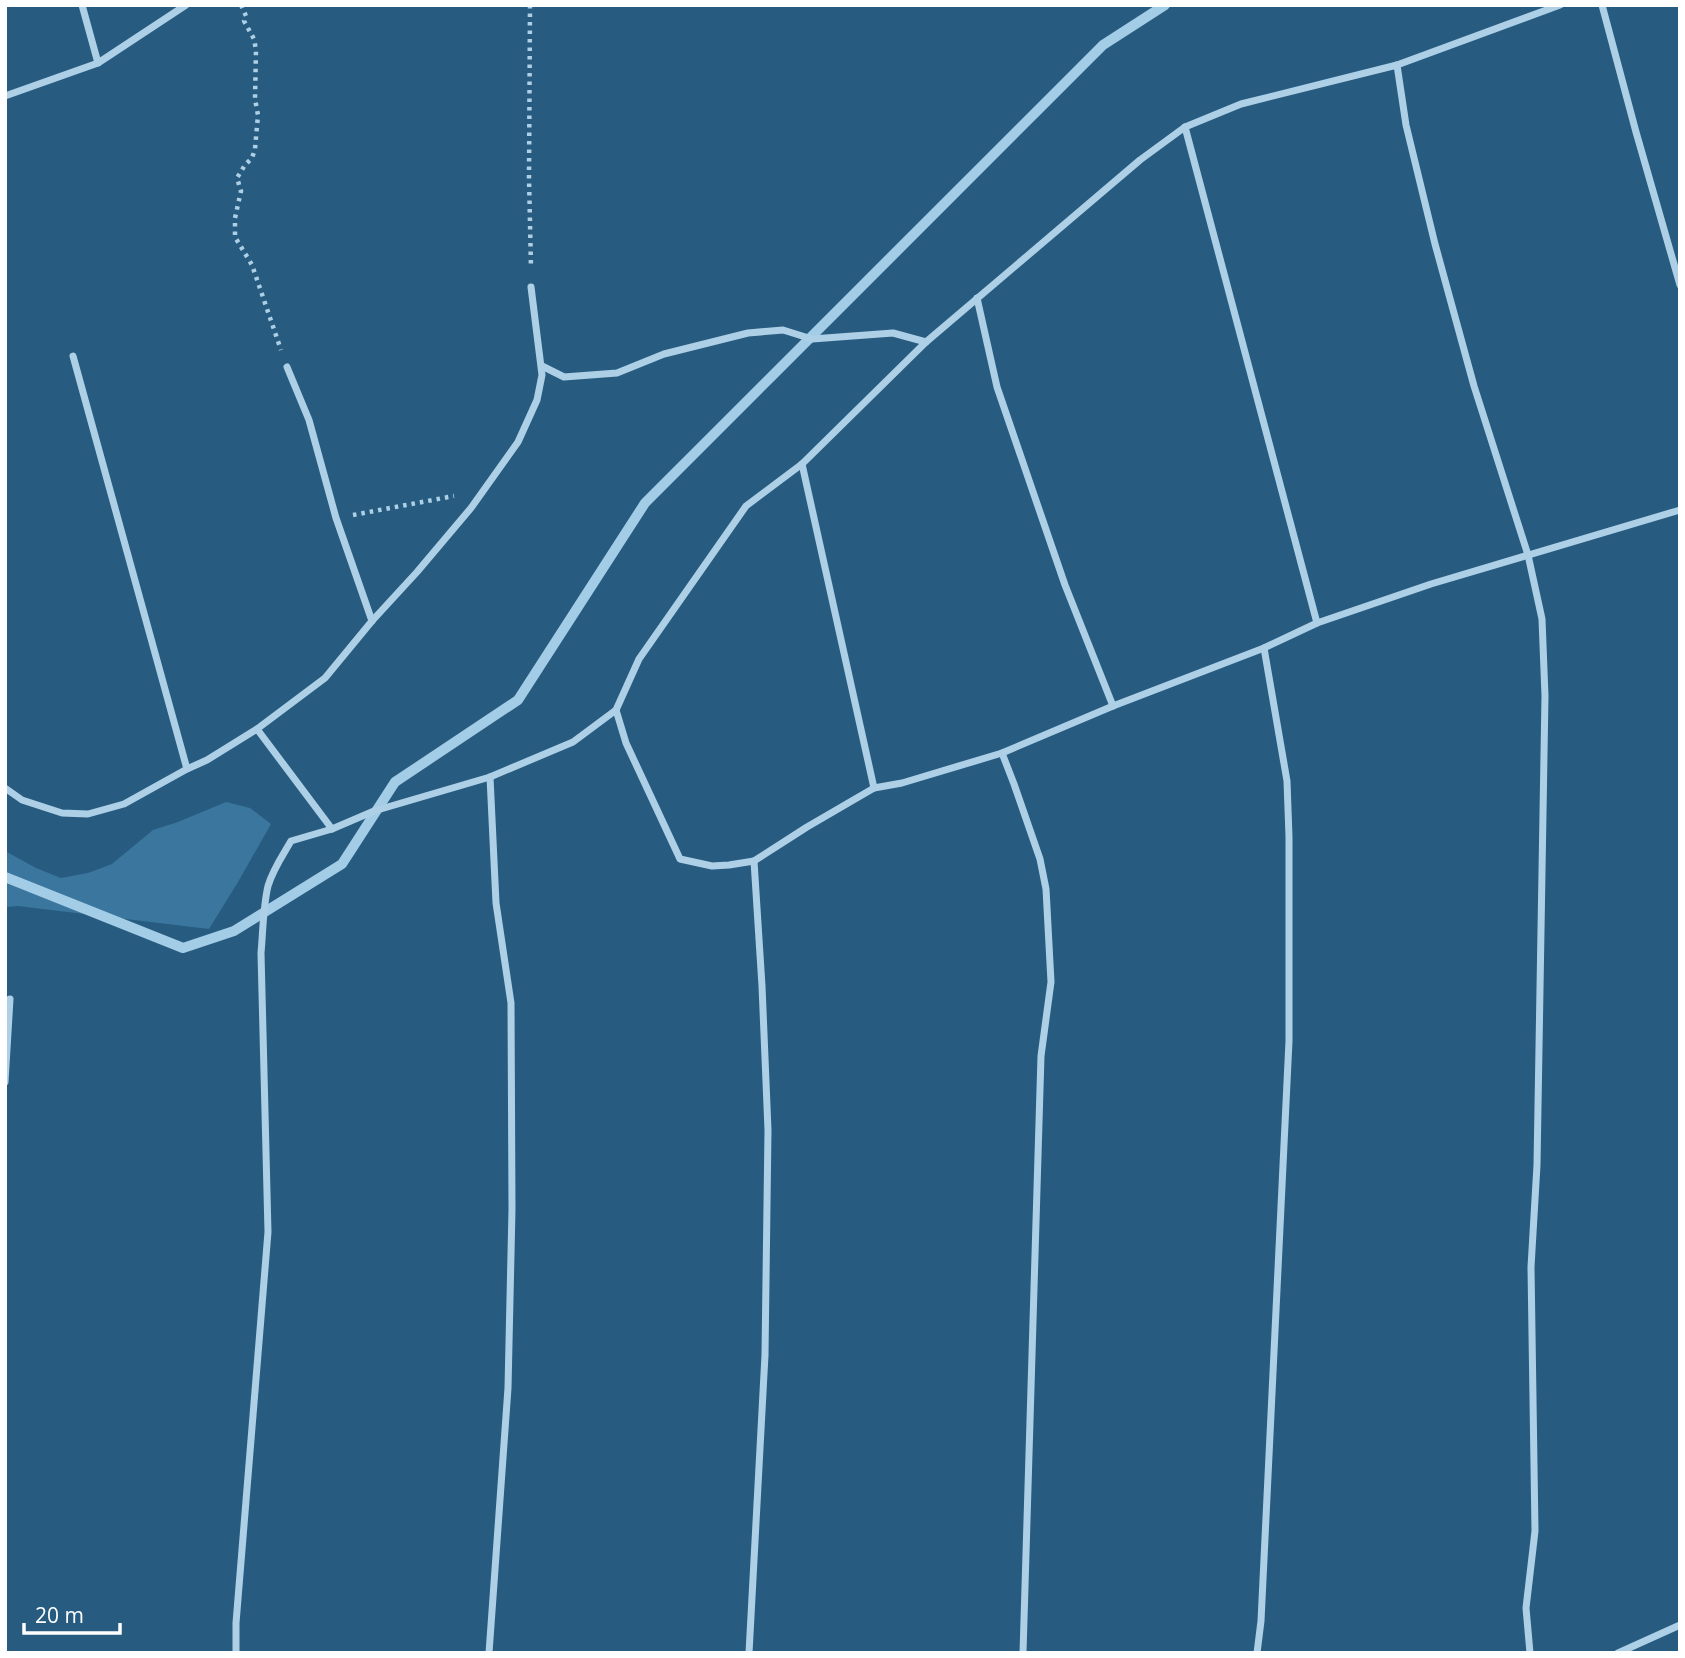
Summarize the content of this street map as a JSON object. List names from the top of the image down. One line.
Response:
{"scale_bar":"20 m"}
